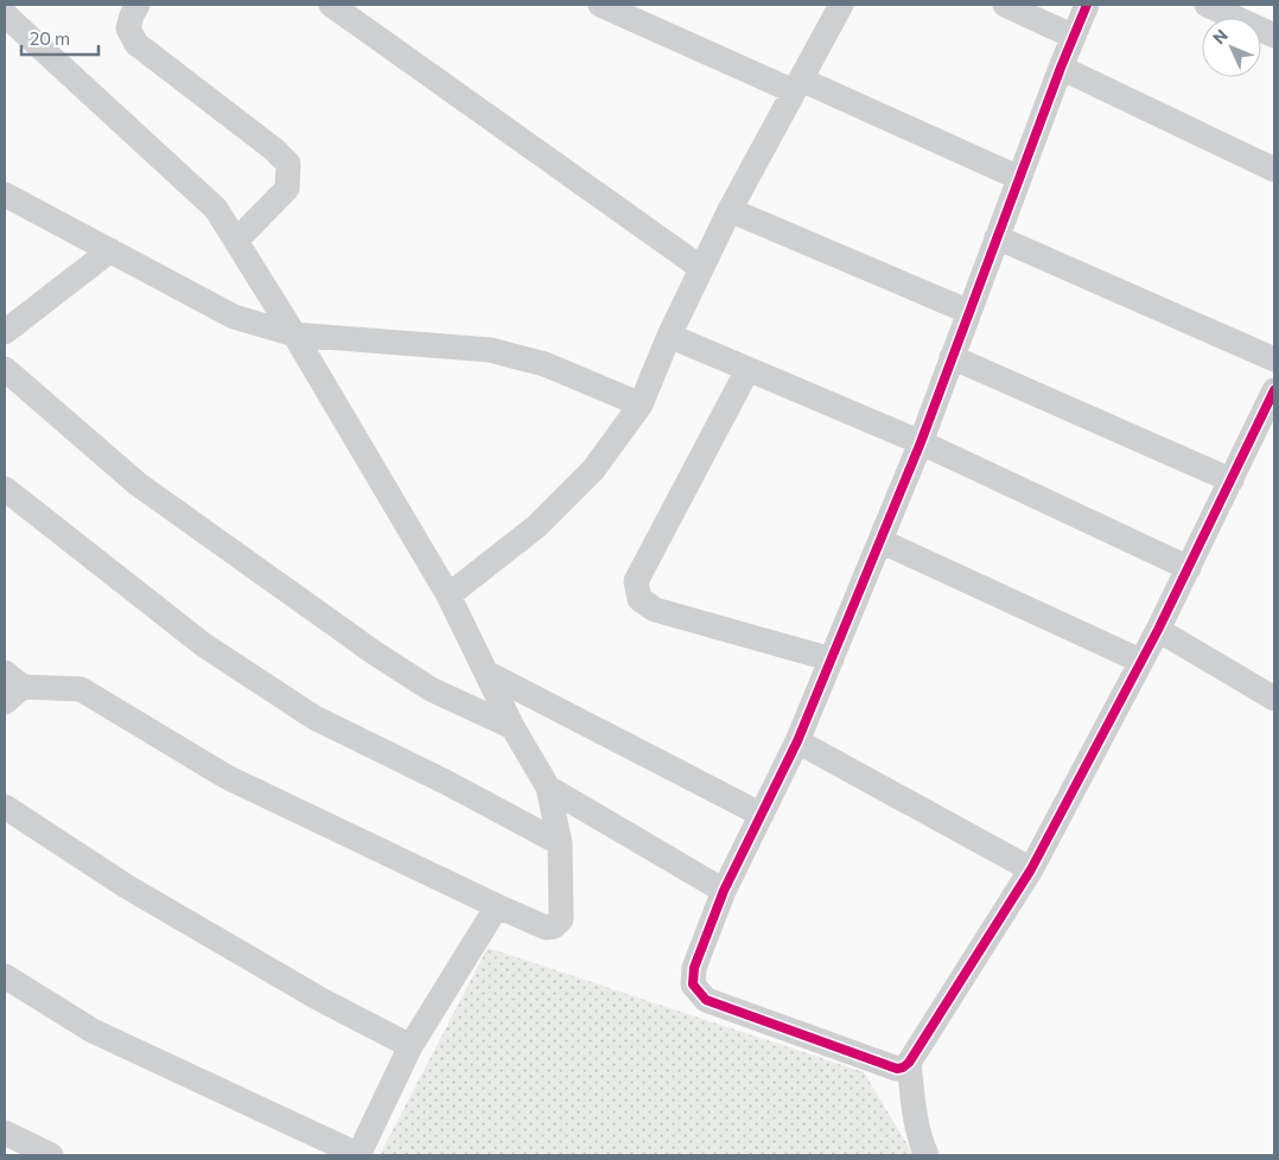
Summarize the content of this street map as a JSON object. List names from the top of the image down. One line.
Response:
{"scale_bar":"20 m","north":"top left"}
